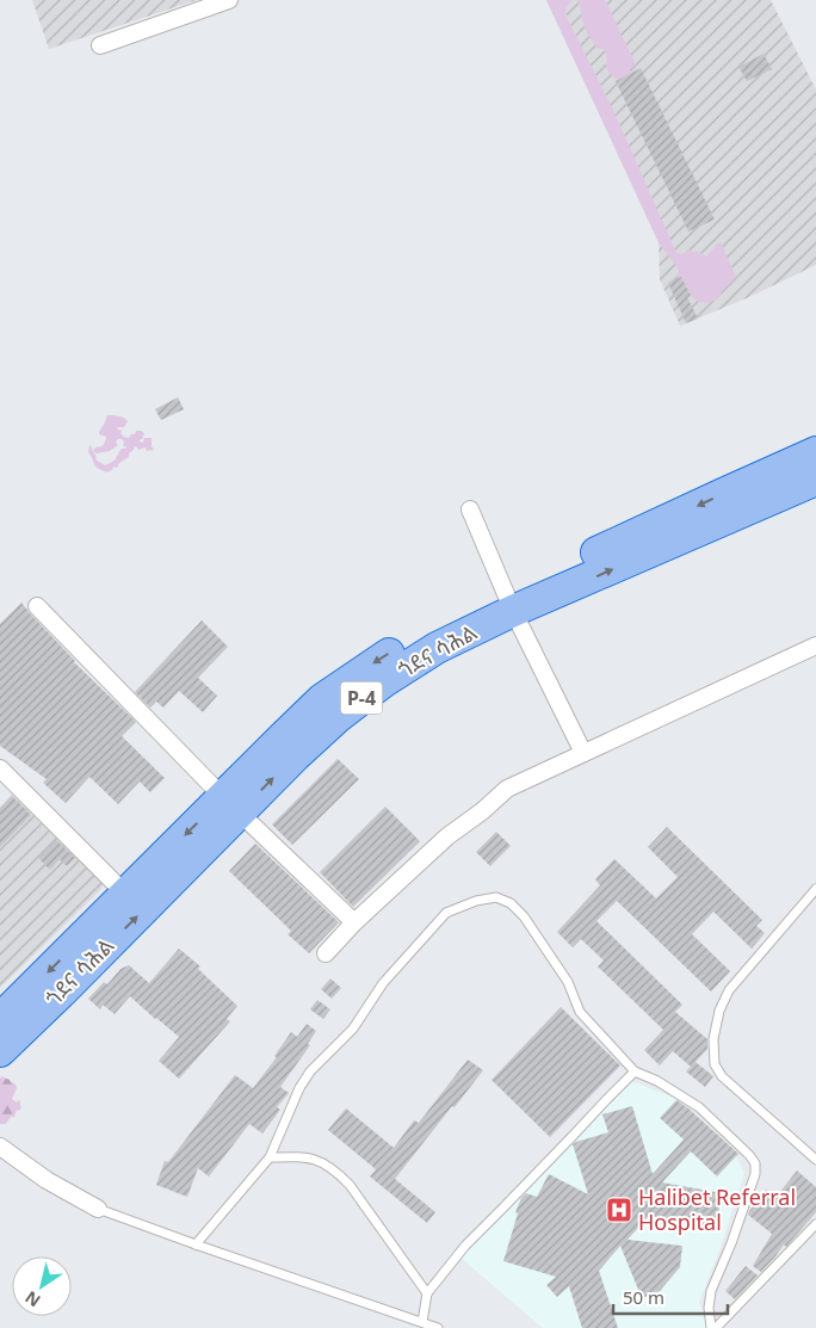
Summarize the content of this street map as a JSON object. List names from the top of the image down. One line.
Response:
{"streets":{"highway":["ጎደና ሳሕል","P-4"]},"places":{"hospital":["Halibet Referral Hospital"]},"scale_bar":"50 m","north":"bottom left"}
